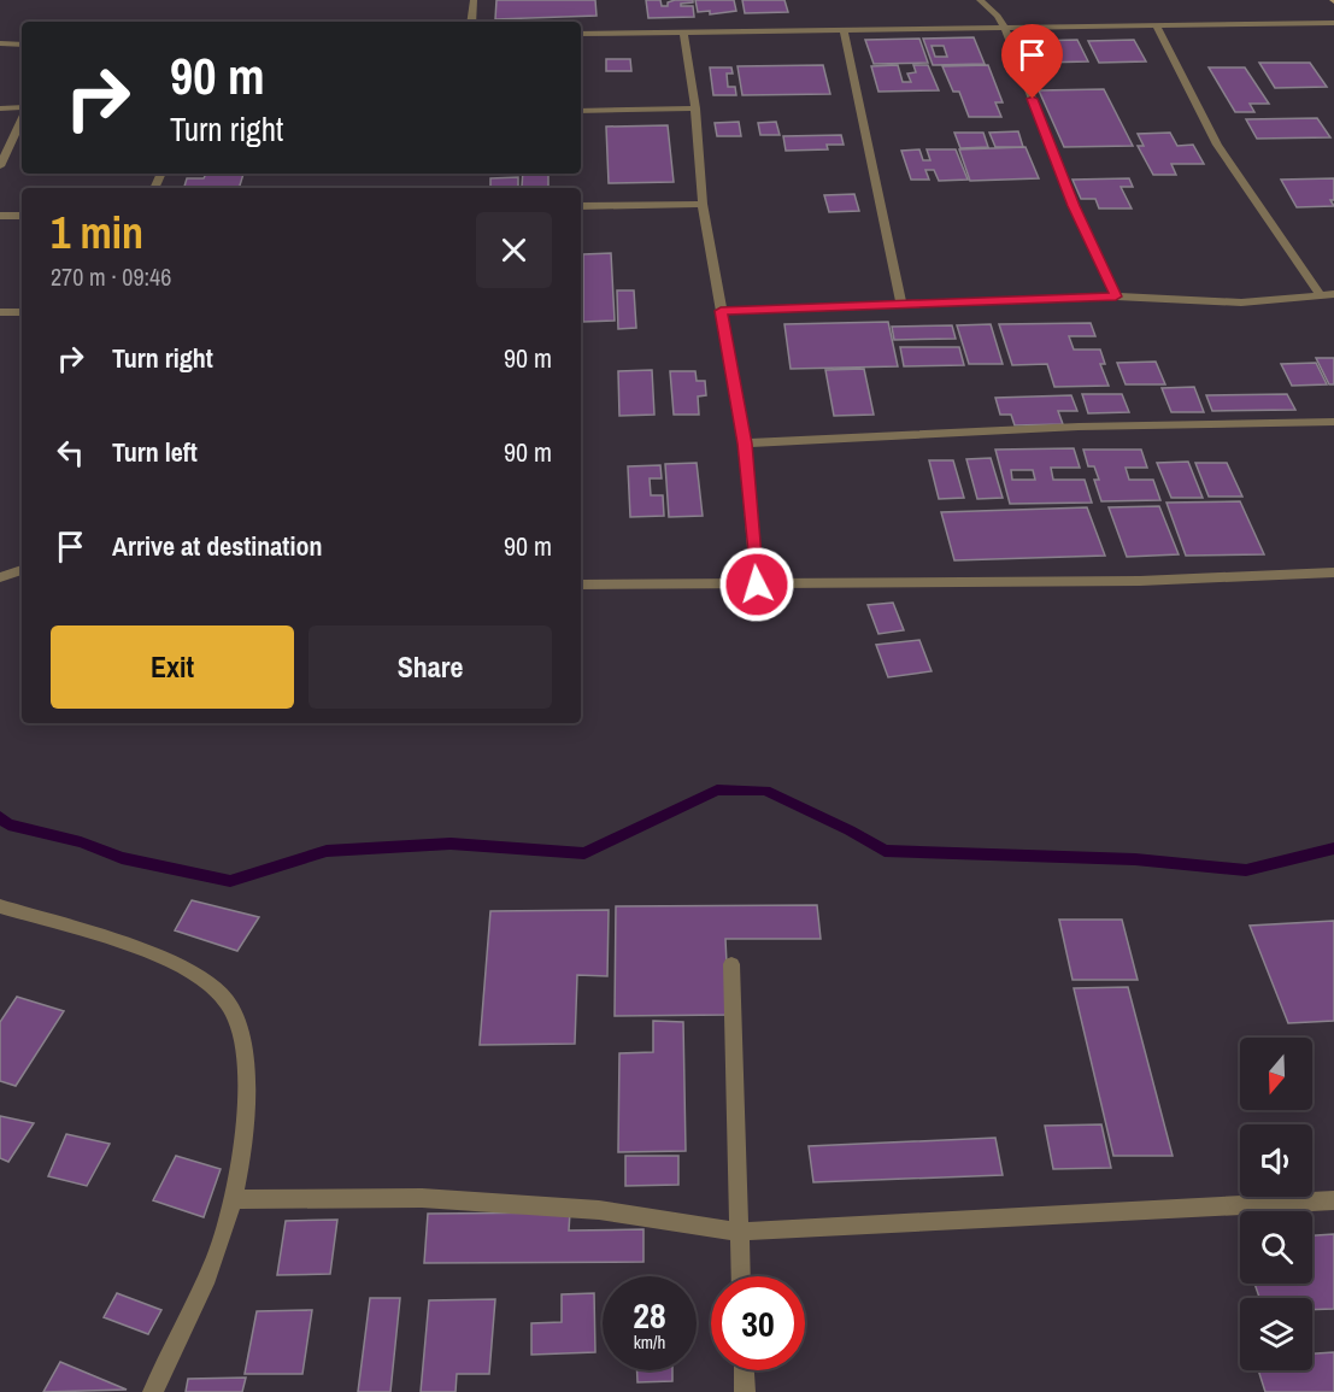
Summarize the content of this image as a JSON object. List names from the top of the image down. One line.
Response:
{"north":"bottom","page":{"turn":["90 m","Turn right"],"heading":["1 min","270 m · 09:46"],"list":[{"name":"Turn right","value":"90 m"},{"name":"Turn left","value":"90 m"},{"name":"Arrive at destination","value":"90 m"}],"buttons":["Exit","Share"],"speed":"28 km/h","limit":"30"}}
